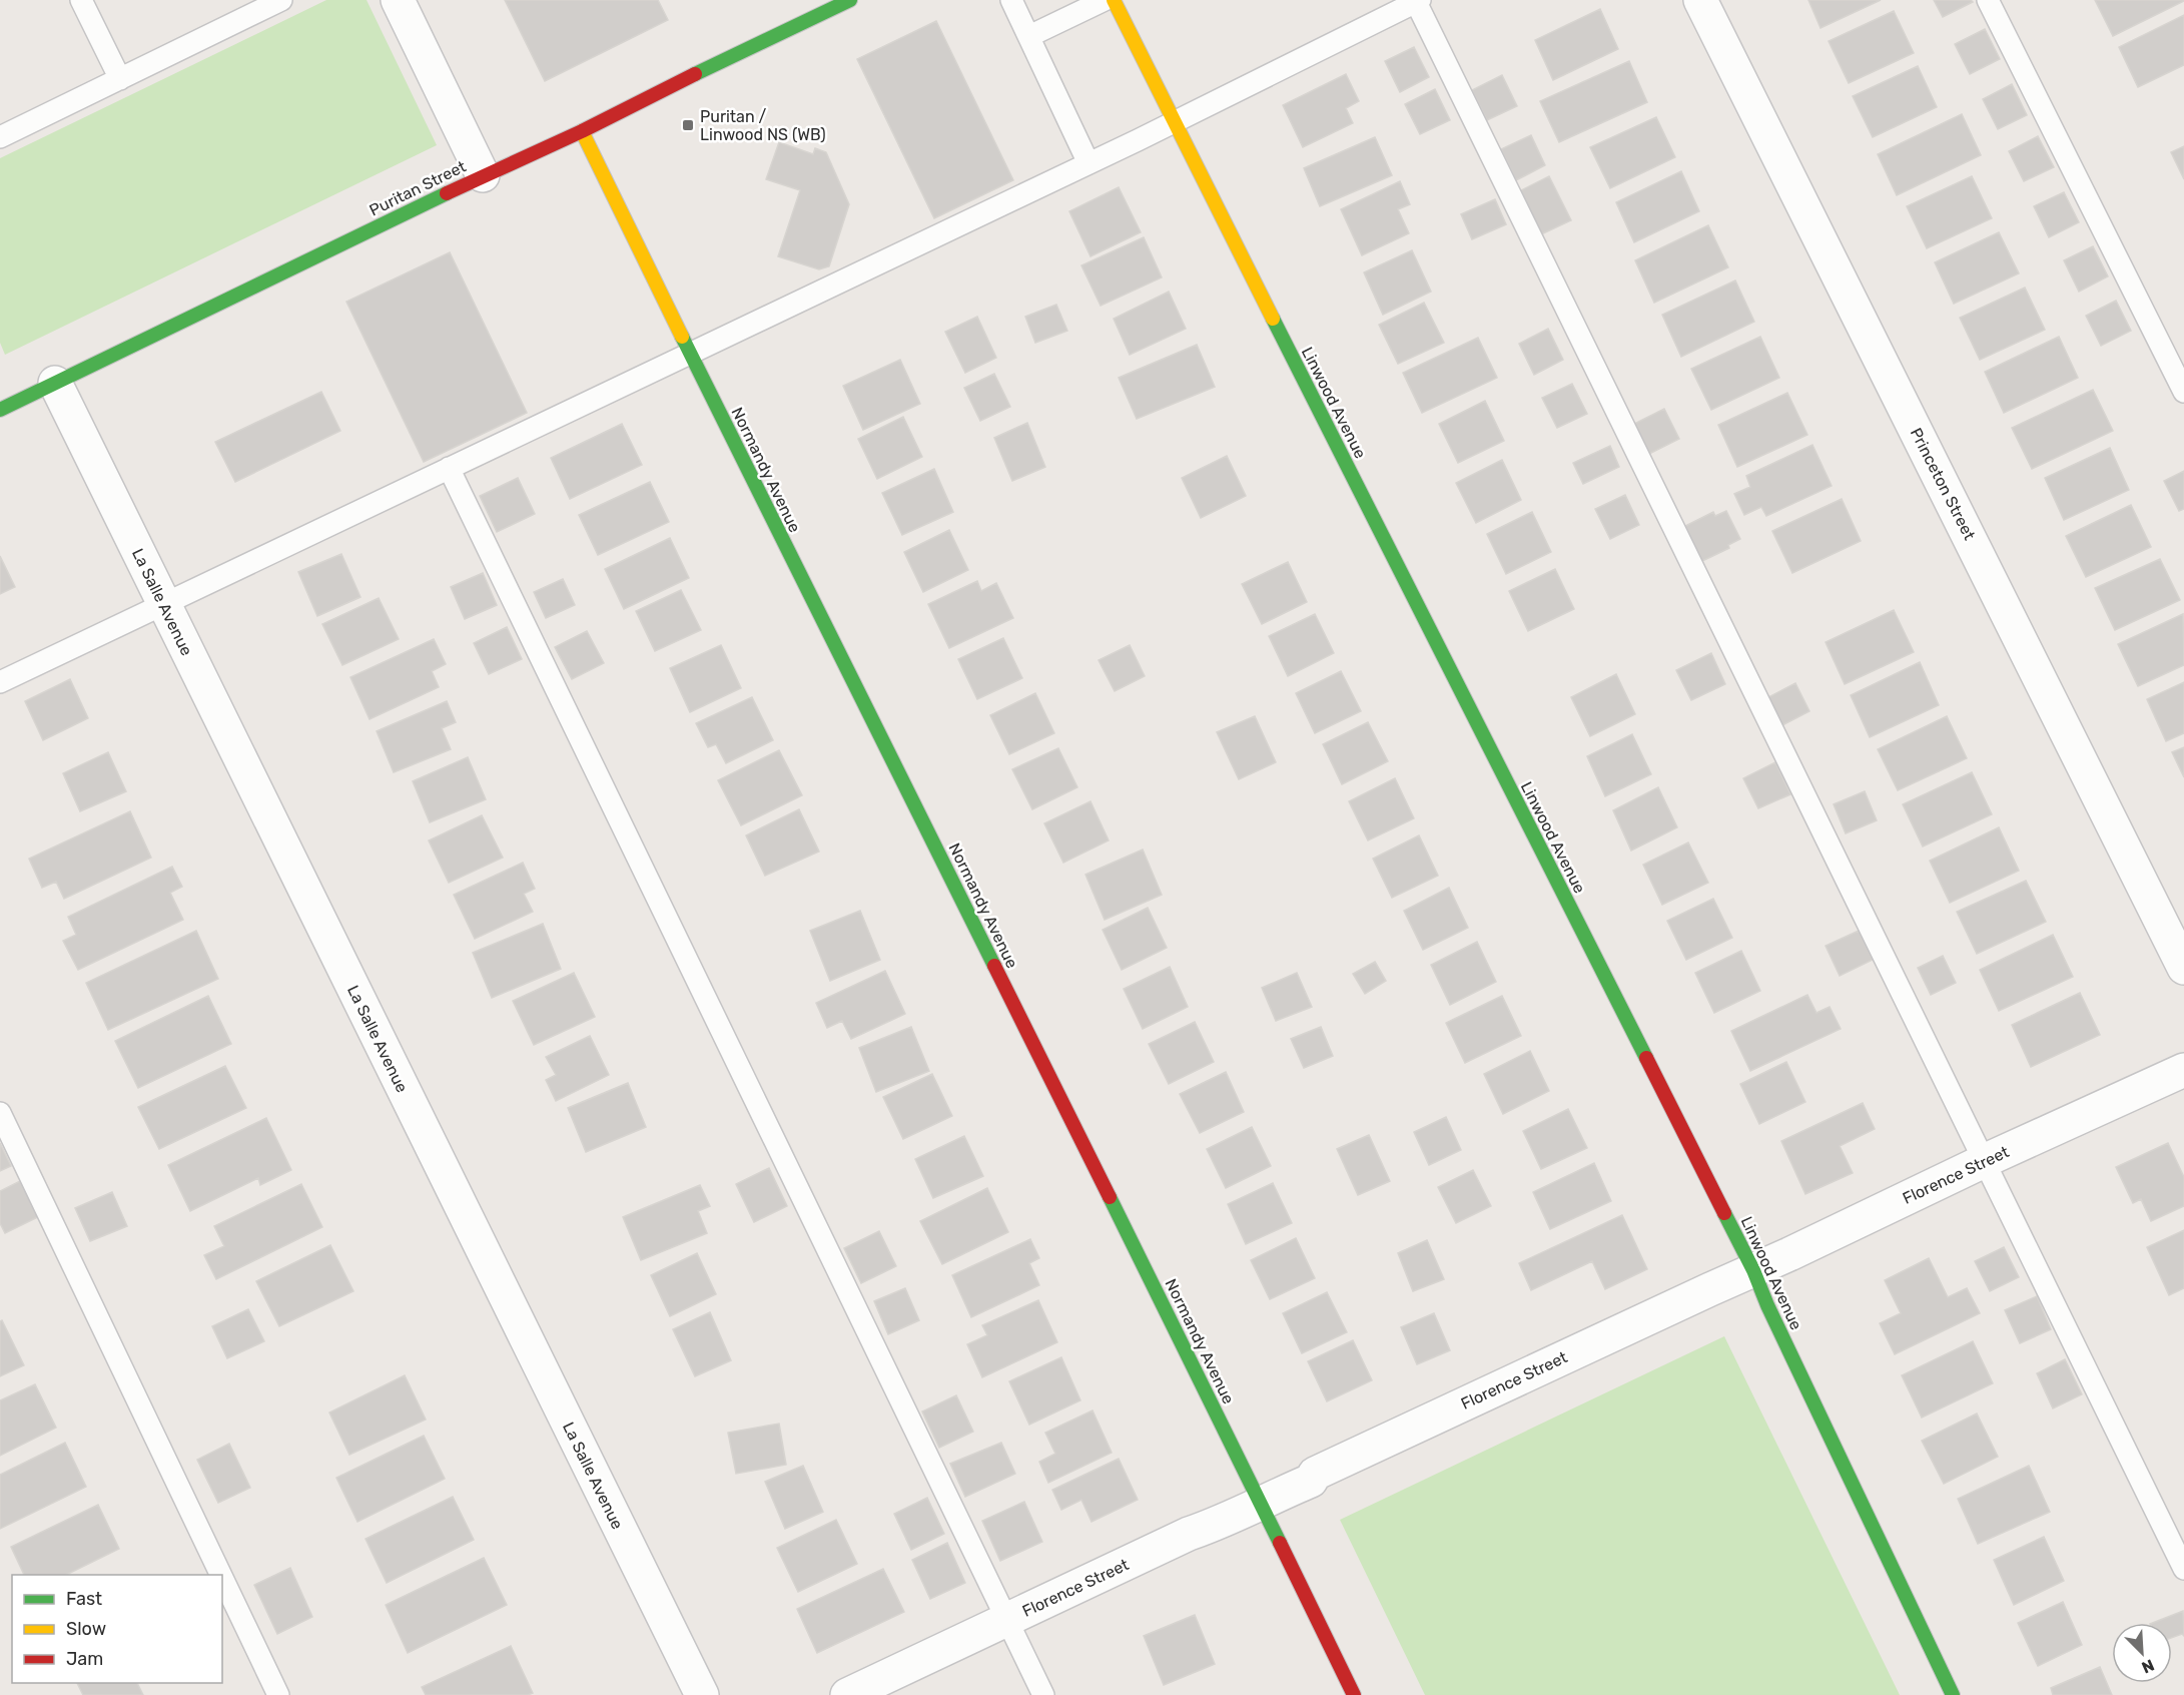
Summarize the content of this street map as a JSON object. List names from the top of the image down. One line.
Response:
{"streets":{"street":["Puritan Street","Linwood Avenue","Normandy Avenue","Princeton Street","La Salle Avenue","Florence Street"]},"crossings":[["Puritan Street","Normandy Avenue"],["Puritan Street","La Salle Avenue"],["Linwood Avenue","Florence Street"],["Normandy Avenue","Florence Street"]],"places":{"transit":["Puritan / Linwood NS (WB)"]},"legend":["Fast","Slow","Jam"],"north":"bottom right"}
